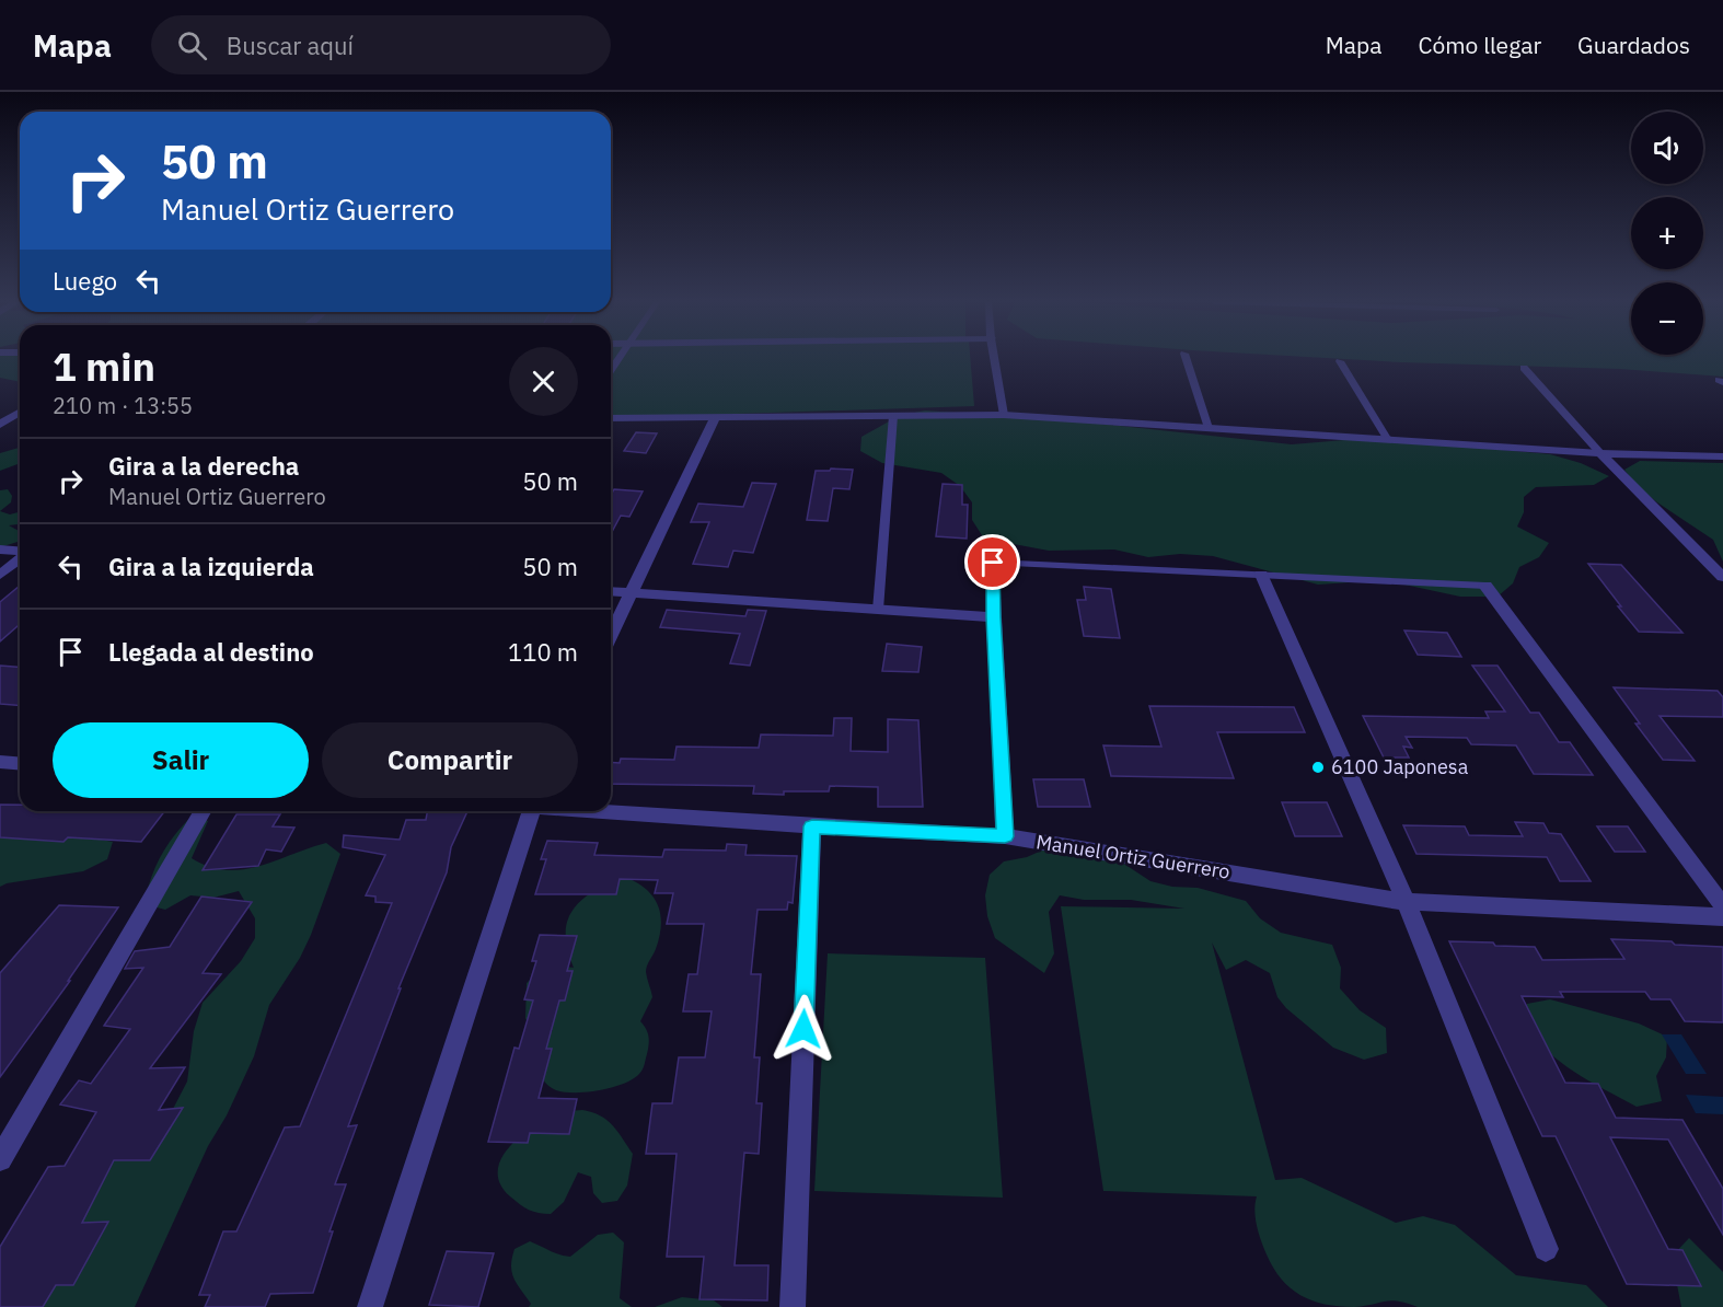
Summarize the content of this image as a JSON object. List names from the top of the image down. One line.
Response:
{"streets":{"street":["Manuel Ortiz Guerrero"]},"places":["6100 Japonesa"],"page":{"header":"Mapa","search":"Buscar aquí","nav":["Mapa","Cómo llegar","Guardados"],"map_buttons":["+","−"],"turn":["50 m","Manuel Ortiz Guerrero"],"then":"Luego","heading":["1 min","210 m · 13:55"],"list":[{"name":"Gira a la derecha","note":"Manuel Ortiz Guerrero","value":"50 m"},{"name":"Gira a la izquierda","value":"50 m"},{"name":"Llegada al destino","value":"110 m"}],"buttons":["Salir","Compartir"]}}
